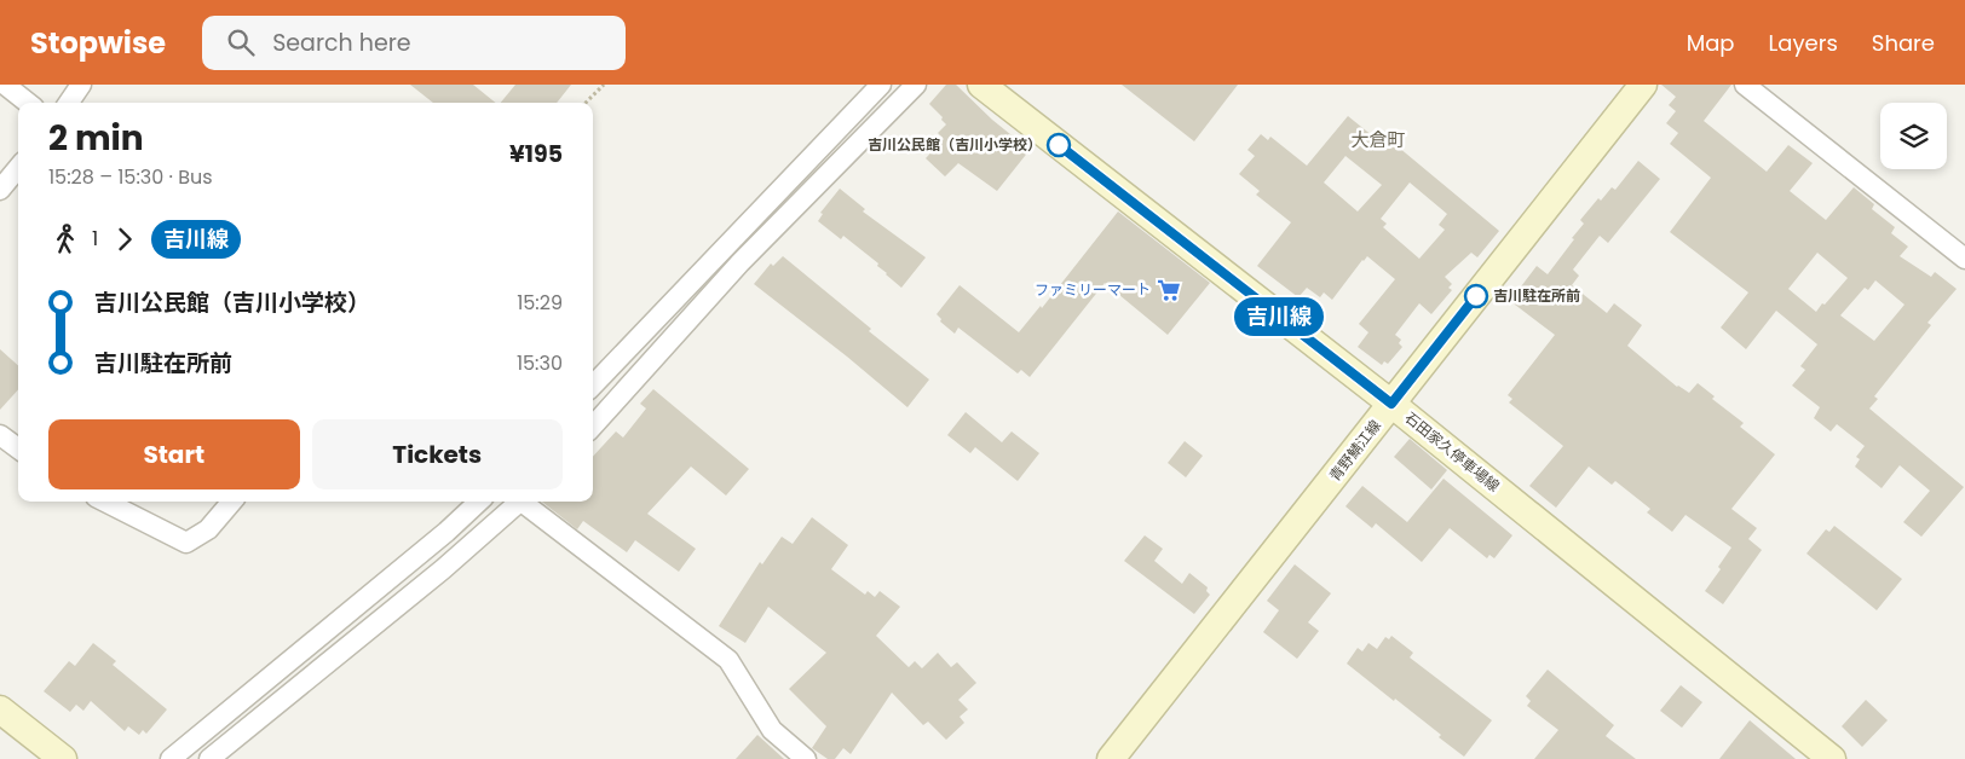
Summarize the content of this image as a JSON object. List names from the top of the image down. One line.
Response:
{"streets":{"main road":["青野鯖江線","石田家久停車場線"]},"crossings":[["青野鯖江線","石田家久停車場線"]],"districts":["大倉町"],"places":{"other":["吉川公民館（吉川小学校）","吉川駐在所前"],"supermarket":["ファミリーマート"]},"lines":["bus line 吉川線"],"page":{"header":"Stopwise","search":"Search here","nav":["Map","Layers","Share"],"on_map":"吉川線","heading":["2 min","15:28 – 15:30 · Bus","¥195"],"legs":["1","吉川線"],"list":[{"name":"吉川公民館（吉川小学校）","value":"15:29"},{"name":"吉川駐在所前","value":"15:30"}],"buttons":["Start","Tickets"]}}
